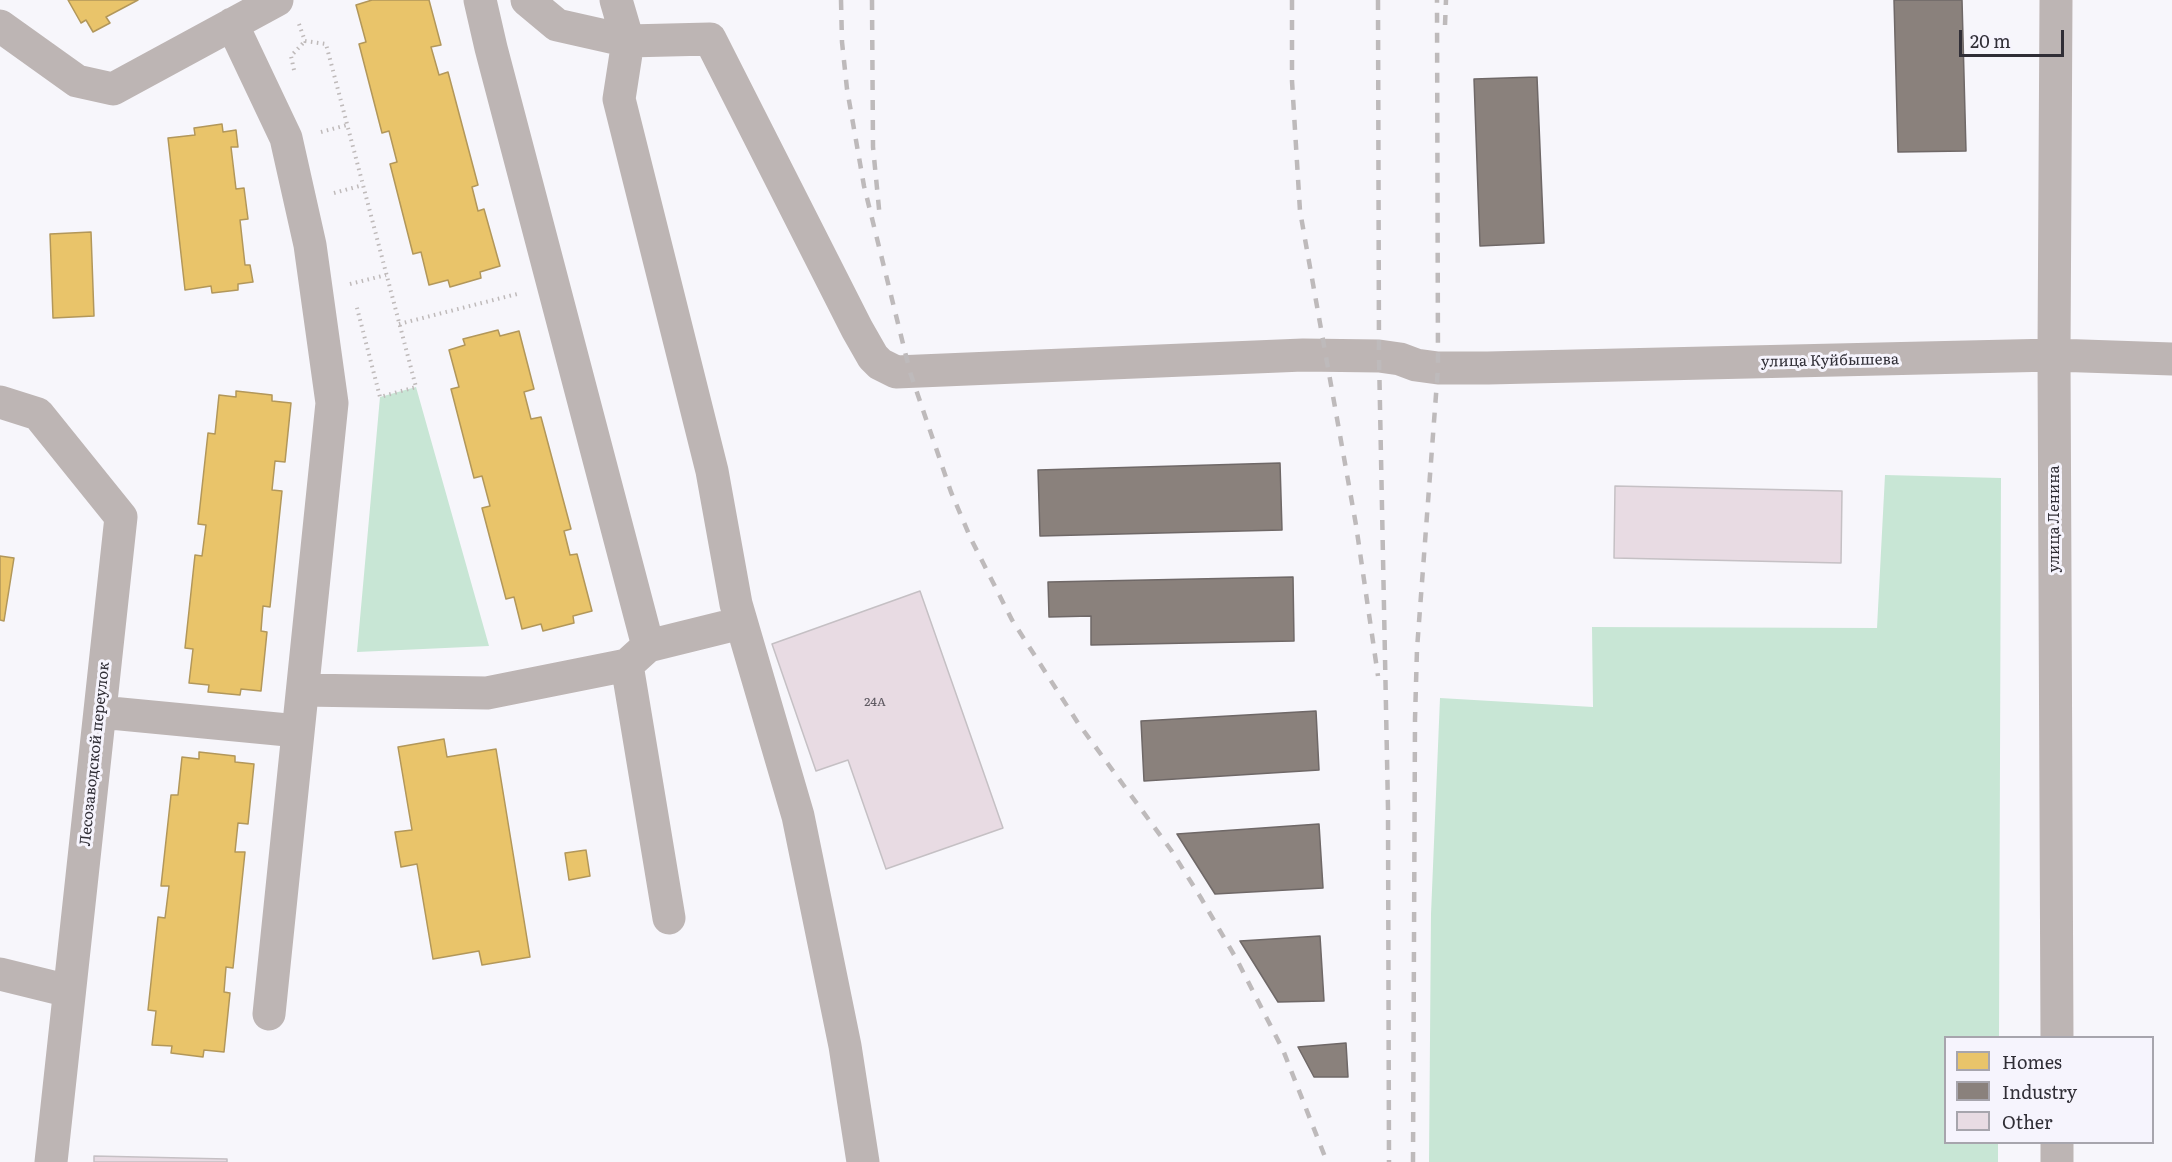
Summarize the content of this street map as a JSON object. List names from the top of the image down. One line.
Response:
{"streets":{"street":["улица Куйбышева","улица Ленина","Лесозаводской переулок"]},"crossings":[["улица Куйбышева","улица Ленина"]],"house_numbers":["24А"],"legend":["Homes","Industry","Other"],"scale_bar":"20 m"}
